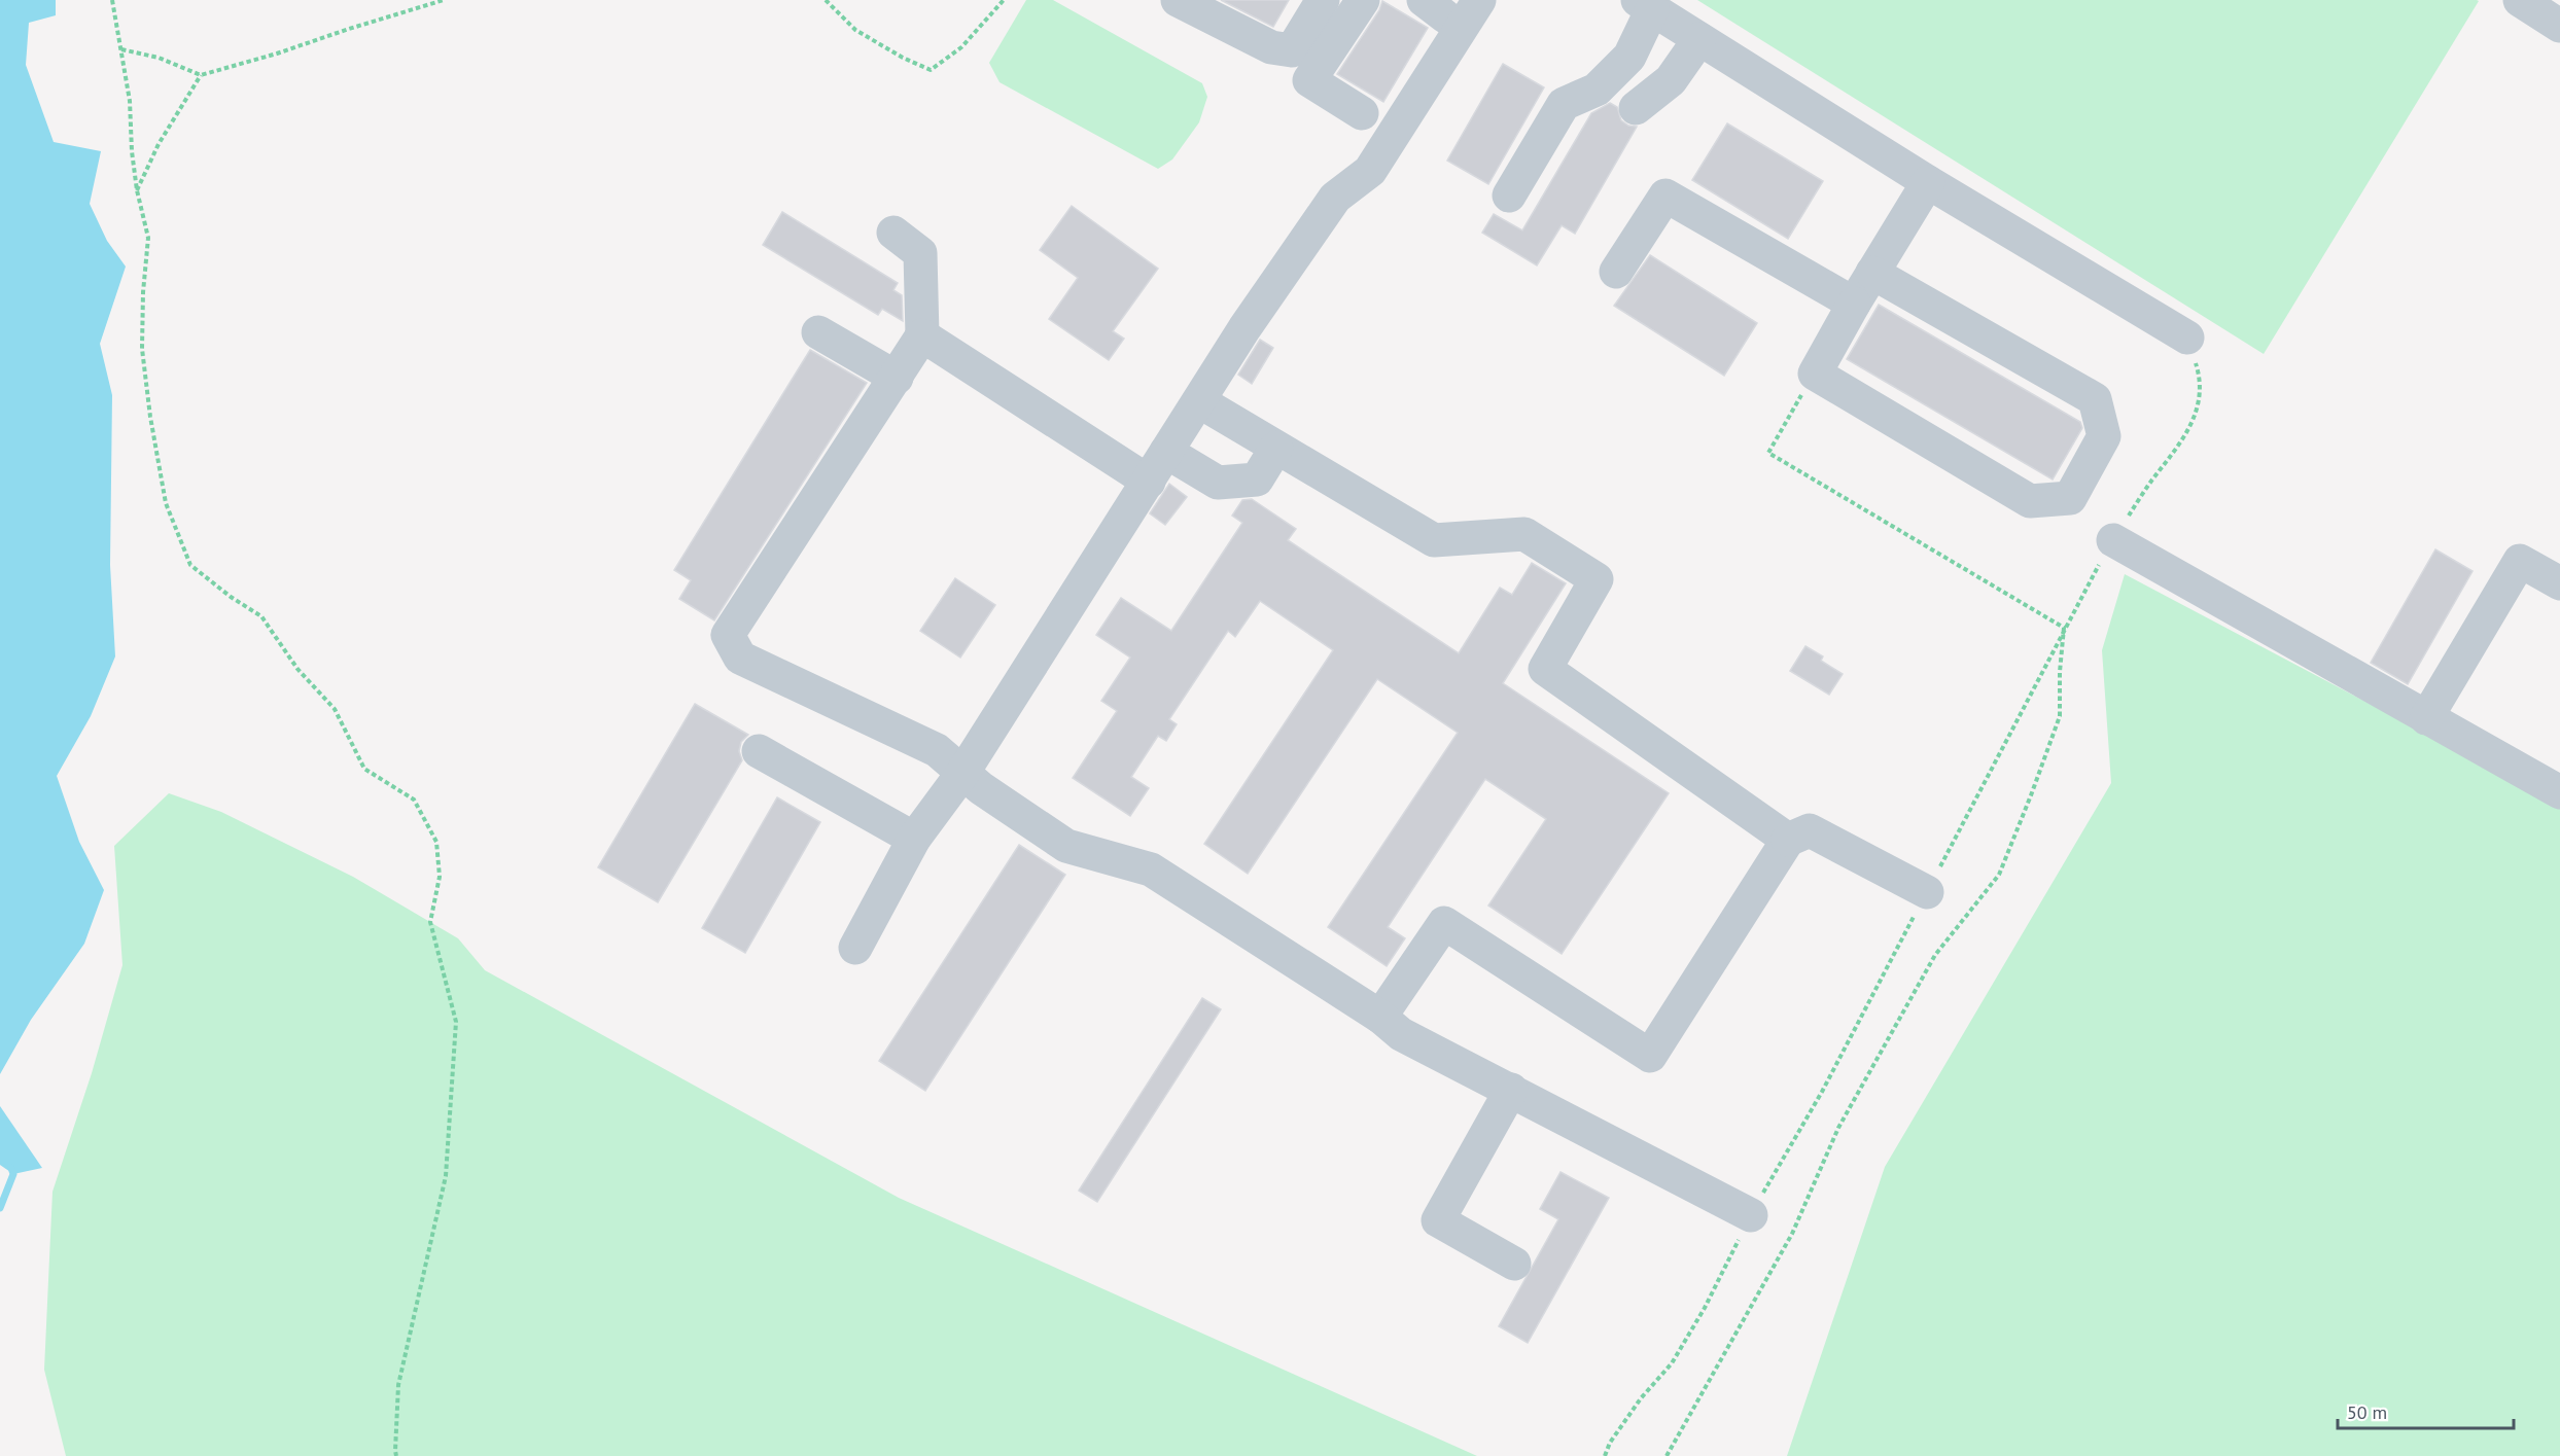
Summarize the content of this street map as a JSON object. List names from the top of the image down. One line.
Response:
{"scale_bar":"50 m"}
